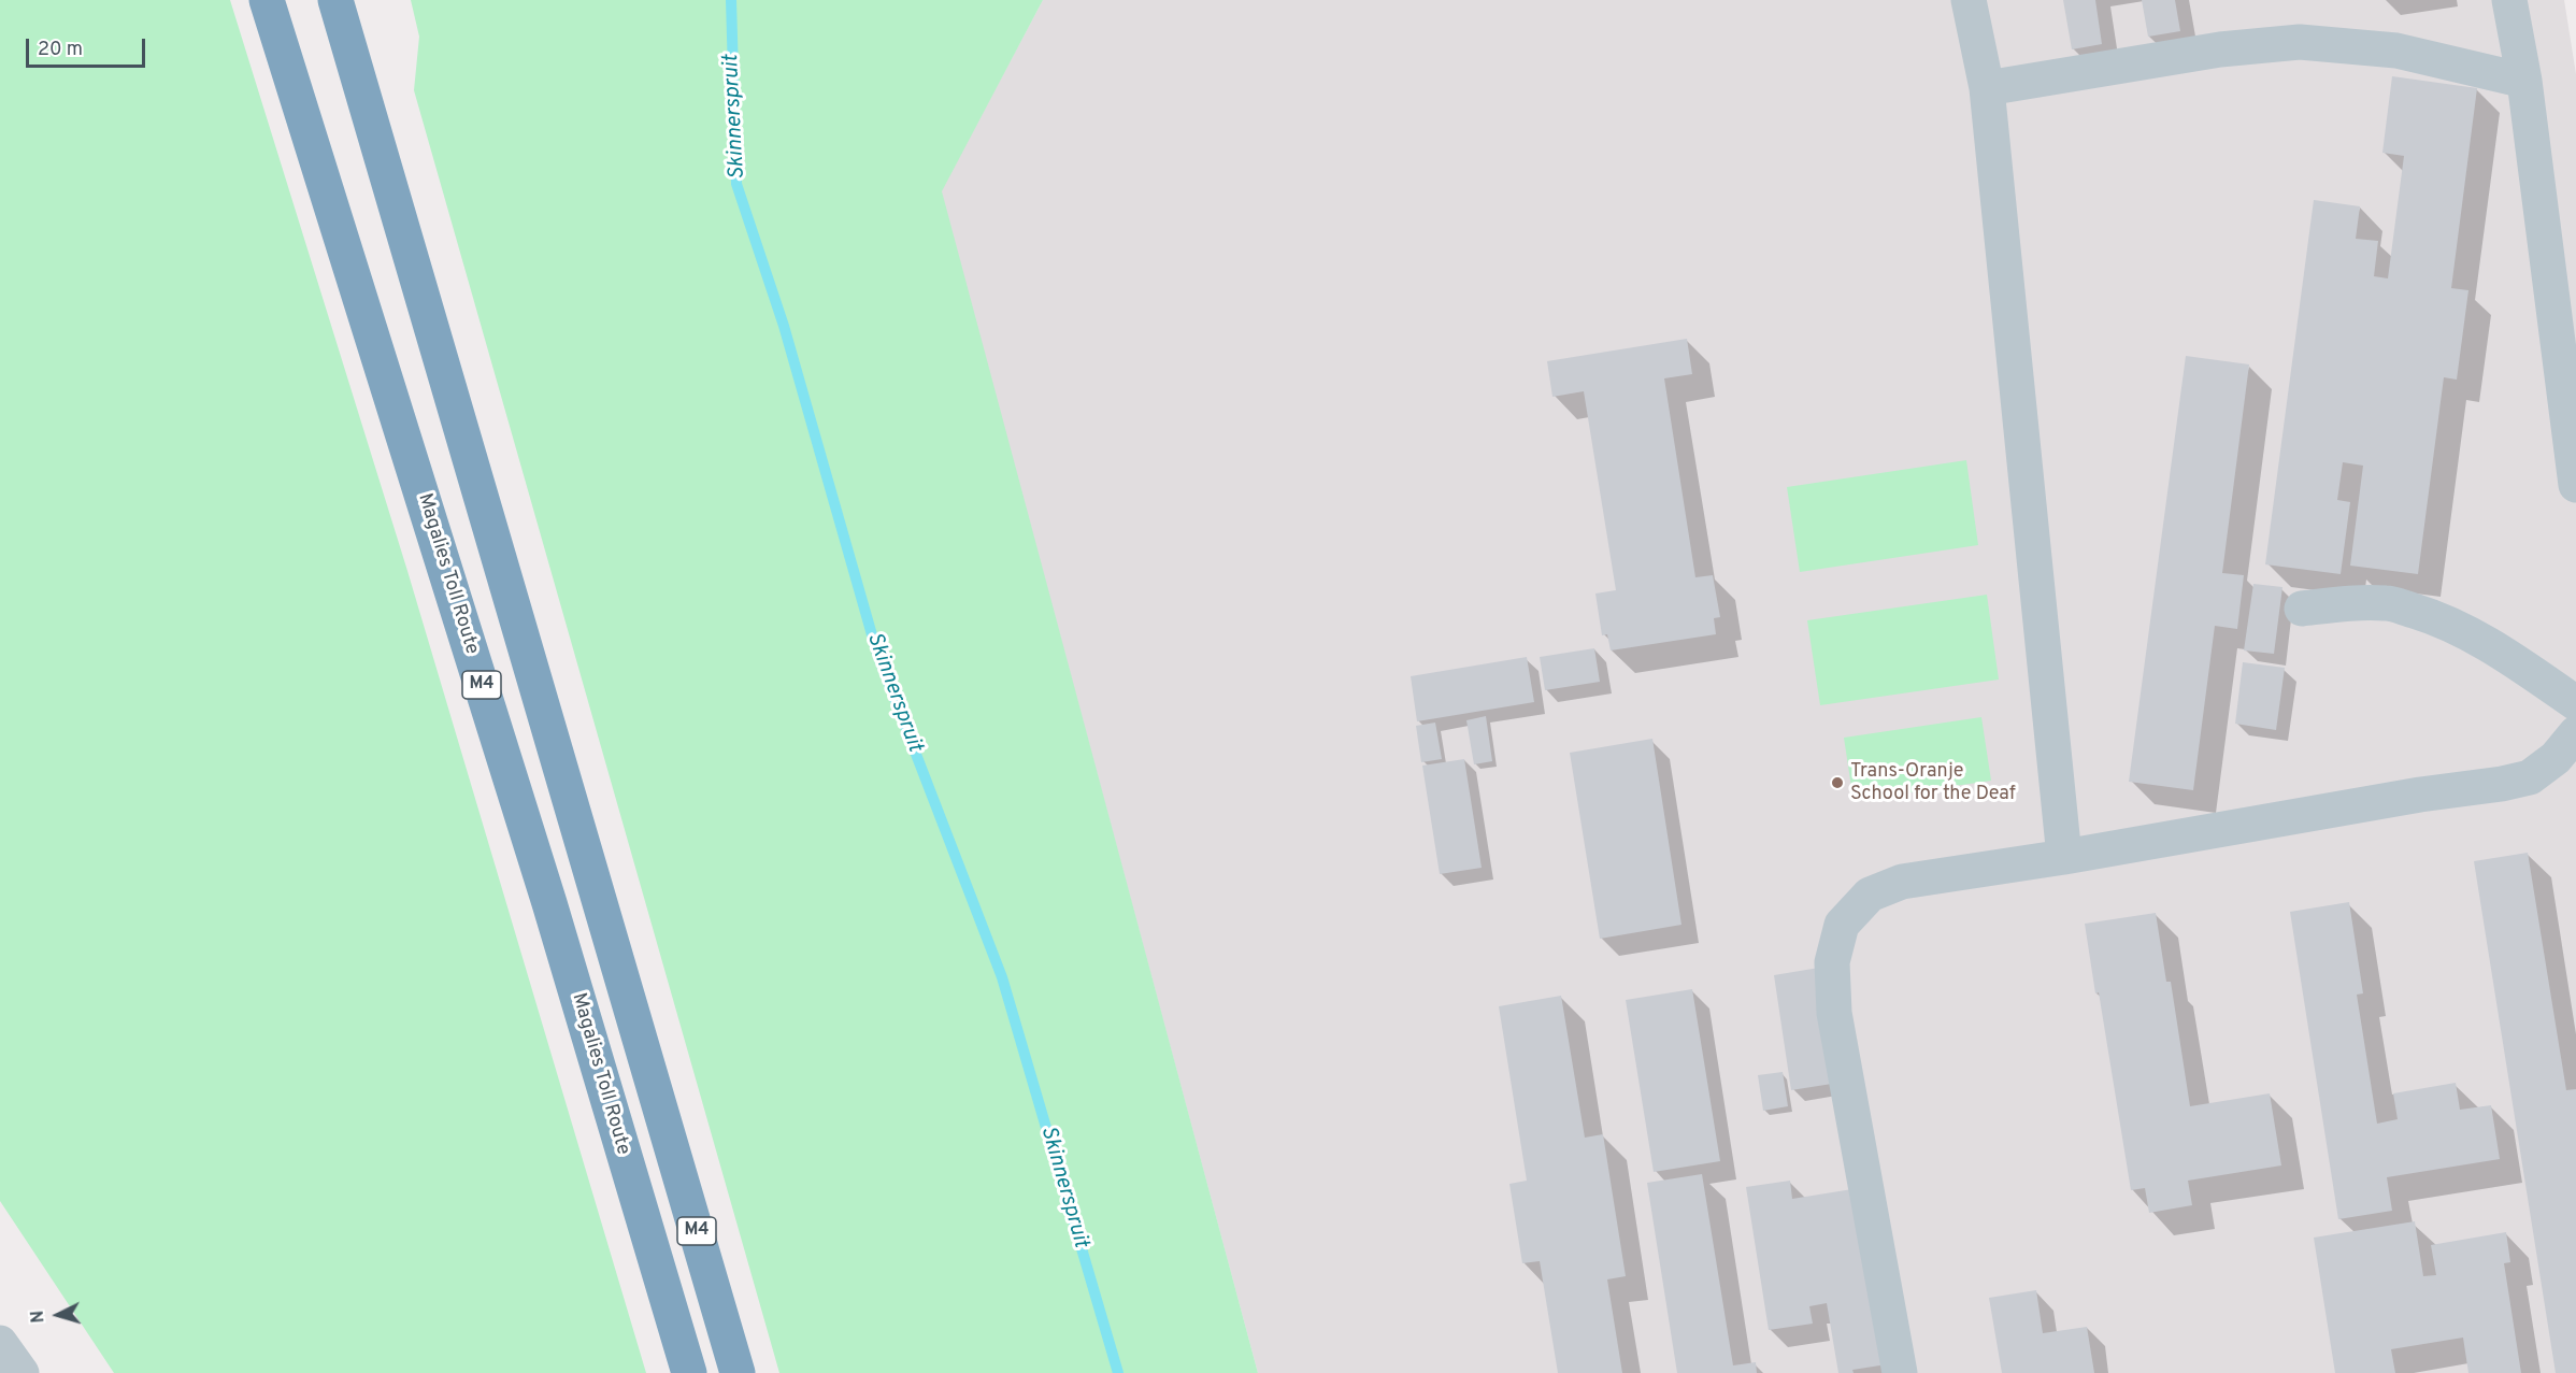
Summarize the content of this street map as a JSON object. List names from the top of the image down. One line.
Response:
{"streets":{"highway":["Magalies Toll Route","M4"]},"water":["Skinnerspruit"],"places":["Trans-Oranje School for the Deaf"],"scale_bar":"20 m","north":"left"}
